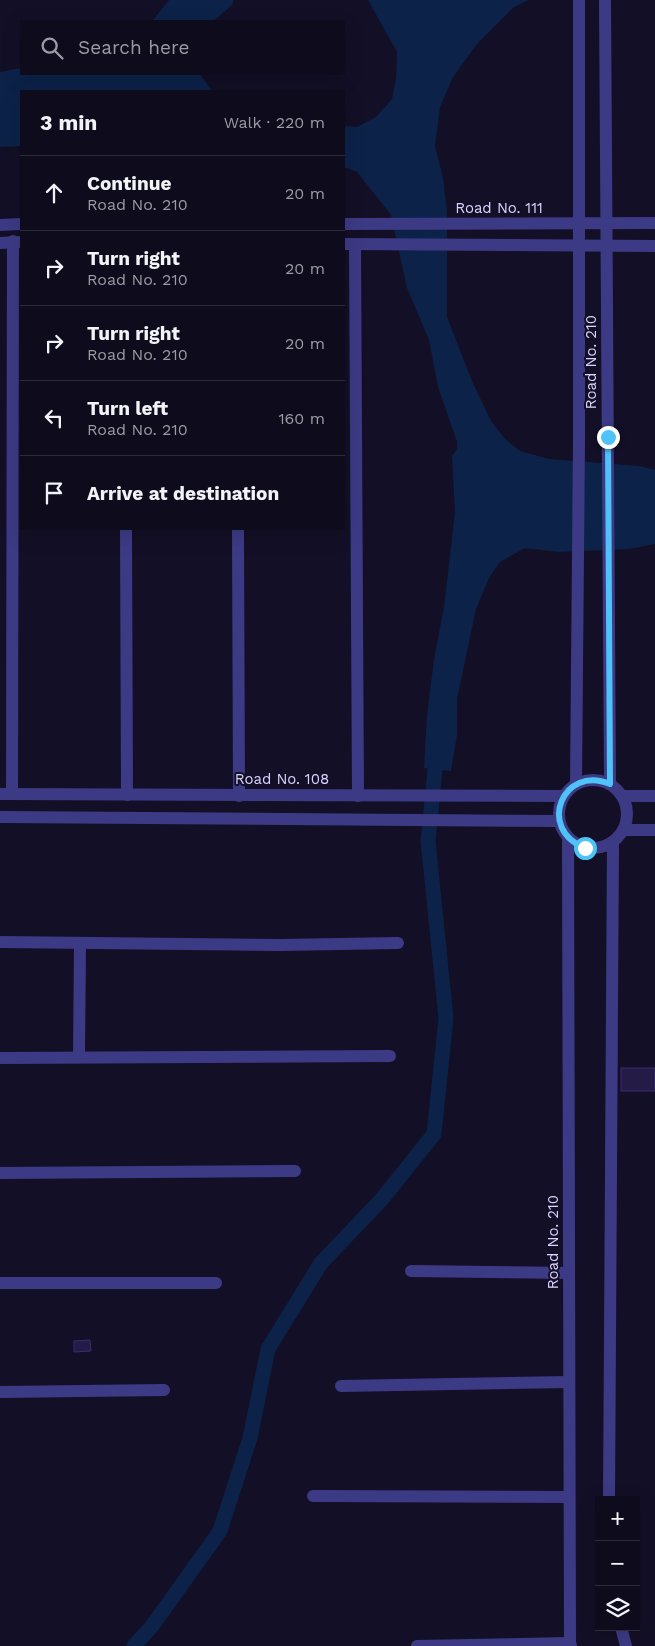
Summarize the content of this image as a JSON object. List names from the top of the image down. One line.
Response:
{"streets":{"street":["Road No. 111","Road No. 210","Road No. 108"]},"crossings":[["Road No. 111","Road No. 210"],["Road No. 210","Road No. 108"]],"page":{"search":"Search here","heading":["3 min","Walk · 220 m"],"list":[["Continue","Road No. 210","20 m"],["Turn right","Road No. 210","20 m"],["Turn right","Road No. 210","20 m"],["Turn left","Road No. 210","160 m"],"Arrive at destination"],"map_buttons":["+","−"]}}
